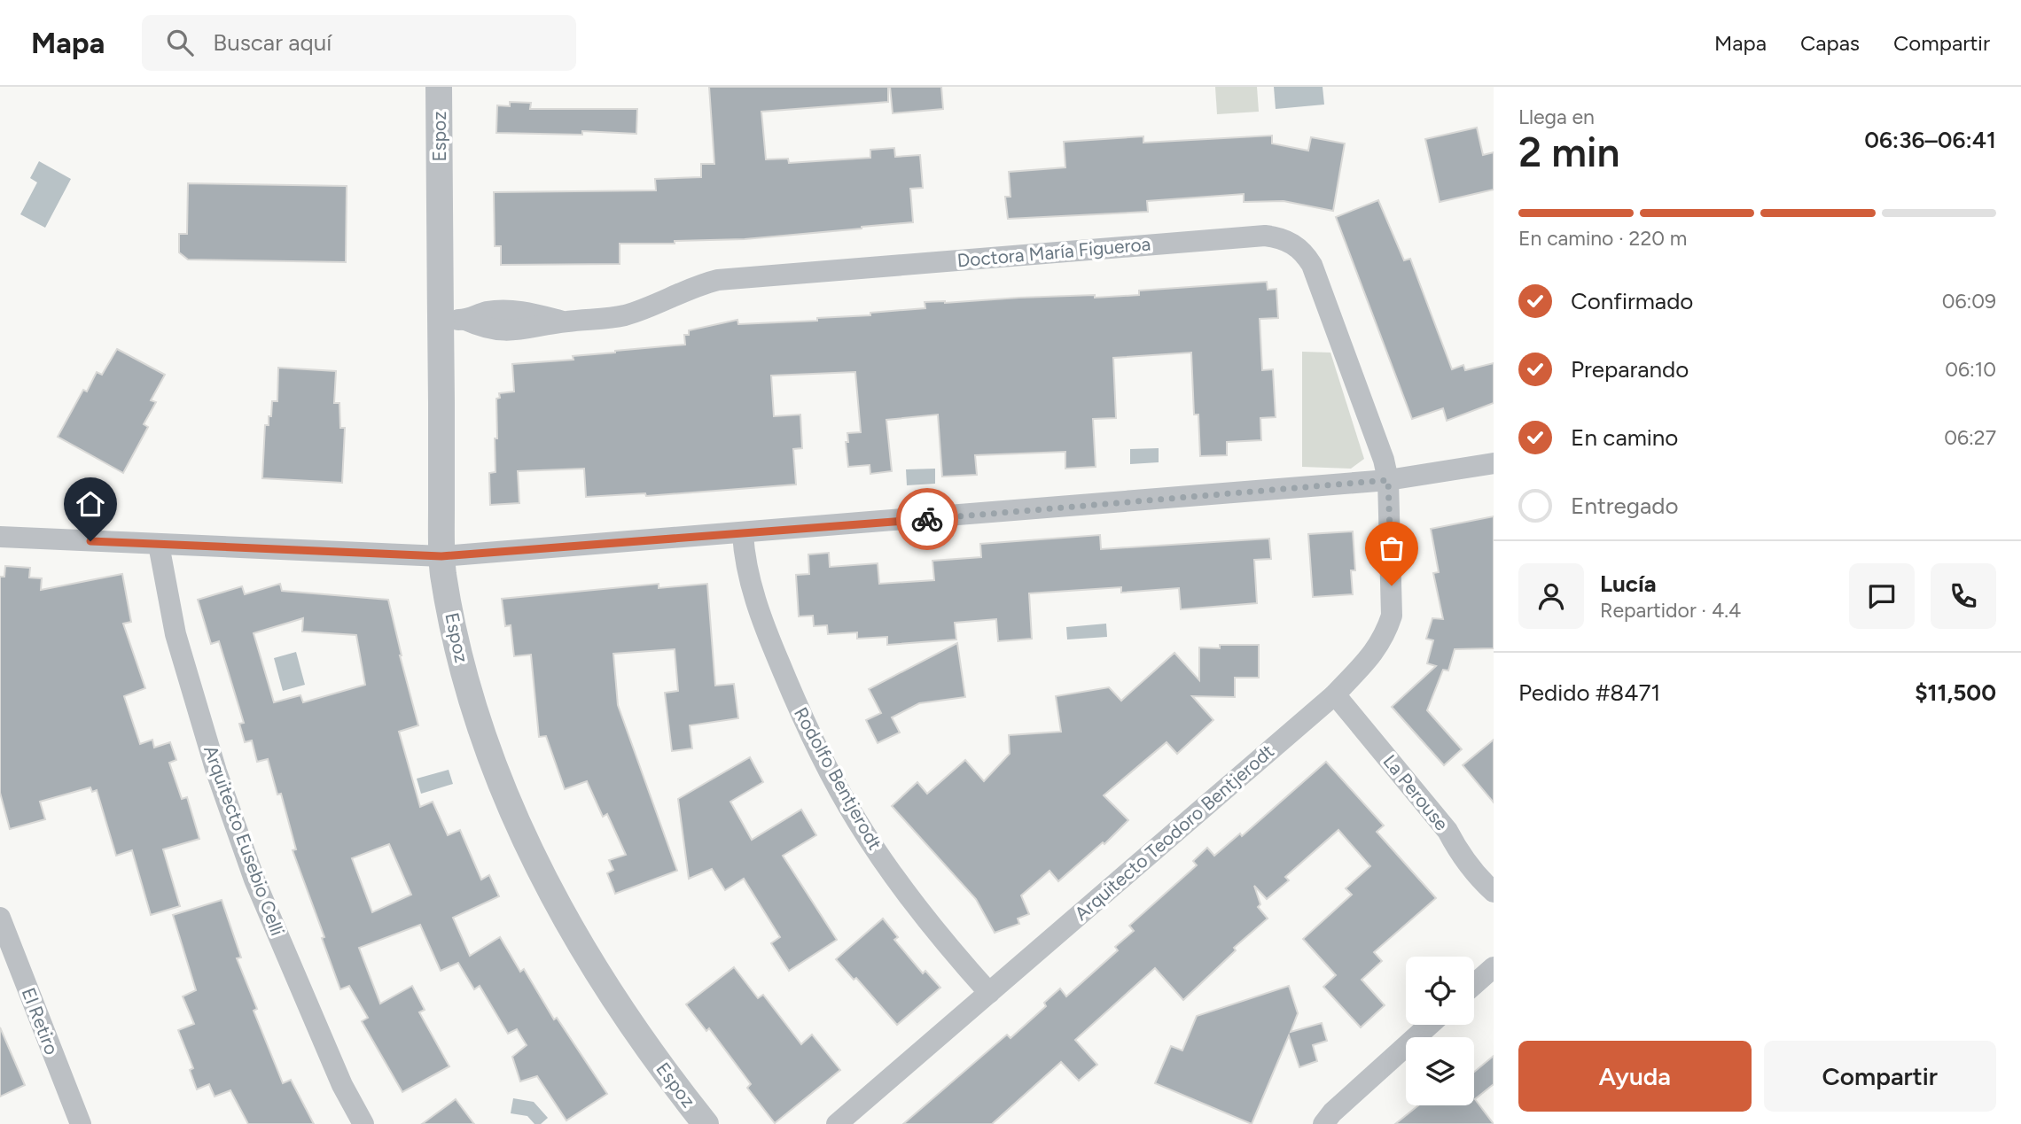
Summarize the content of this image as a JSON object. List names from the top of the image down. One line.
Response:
{"streets":{"street":["Espoz","Doctora María Figueroa","Rodolfo Bentjerodt","La Perouse","Arquitecto Teodoro Bentjerodt","Arquitecto Eusebio Celli","El Retiro"]},"crossings":[["Espoz","Doctora María Figueroa"],["Doctora María Figueroa","Arquitecto Teodoro Bentjerodt"],["Rodolfo Bentjerodt","Arquitecto Teodoro Bentjerodt"],["La Perouse","Arquitecto Teodoro Bentjerodt"]],"page":{"header":"Mapa","search":"Buscar aquí","nav":["Mapa","Capas","Compartir"],"heading":["2 min","Llega en","06:36–06:41"],"panel":["Lucía","Repartidor · 4.4","Pedido #8471","$11,500"],"bar":"En camino · 220 m","list":[["Confirmado","06:09"],["Preparando","06:10"],["En camino","06:27"],"Entregado"],"buttons":["Ayuda","Compartir"]}}
